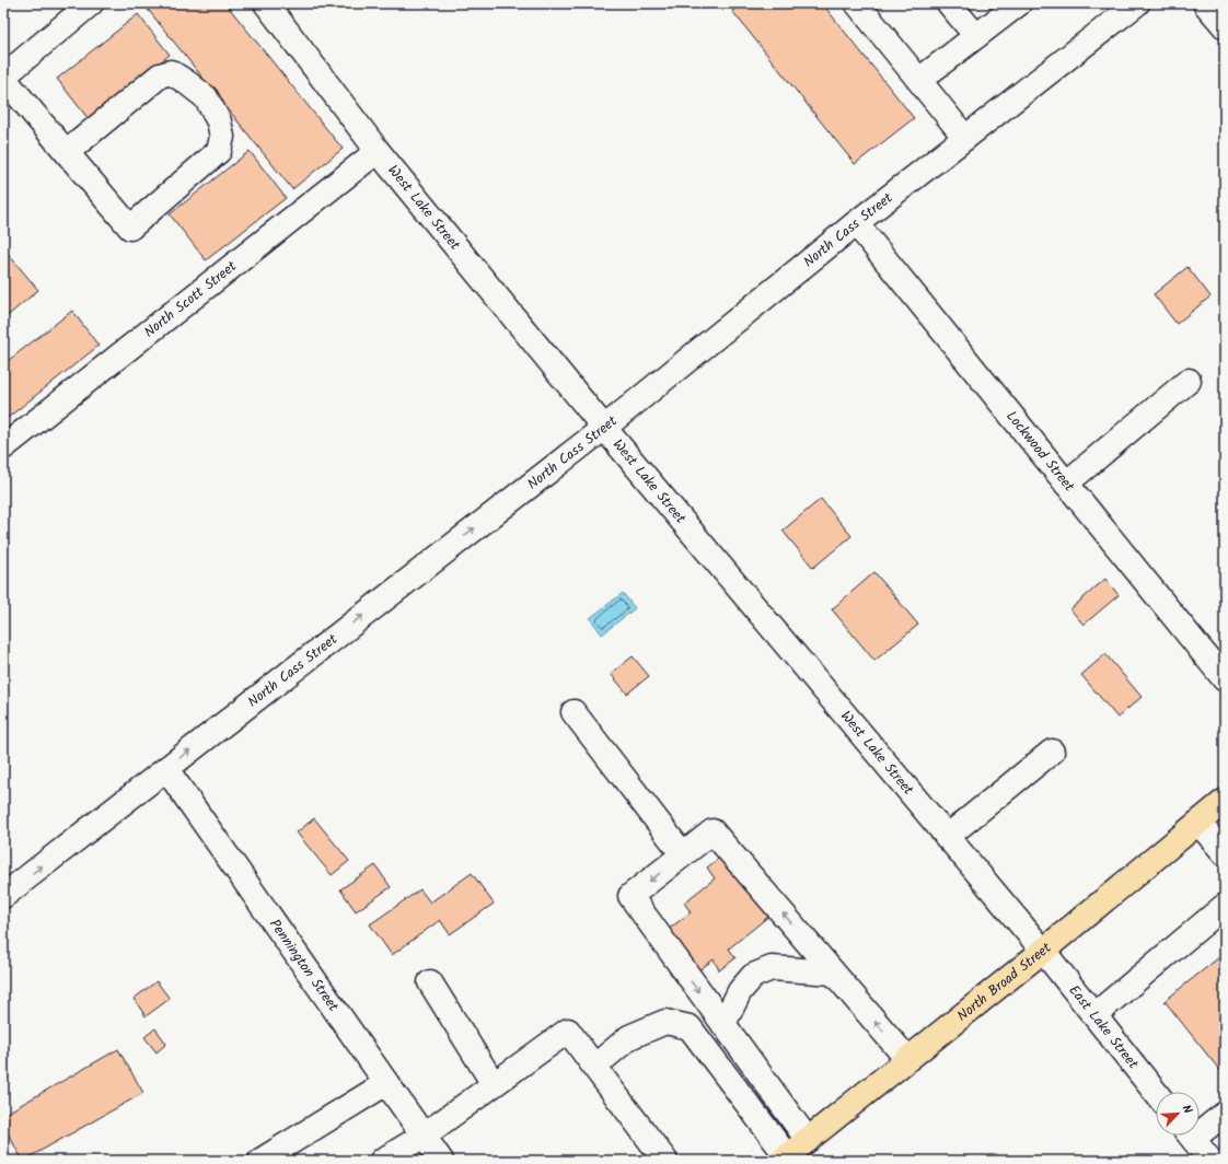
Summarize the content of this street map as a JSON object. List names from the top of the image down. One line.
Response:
{"streets":{"main road":["North Broad Street"],"street":["West Lake Street","North Cass Street","North Scott Street","Lockwood Street","Pennington Street","East Lake Street"]},"crossings":[["West Lake Street","North Cass Street"],["West Lake Street","North Scott Street"],["West Lake Street","North Broad Street"],["West Lake Street","East Lake Street"],["North Cass Street","Lockwood Street"],["North Cass Street","Pennington Street"],["North Broad Street","East Lake Street"]],"one_way":["North Cass Street"],"north":"top right"}
